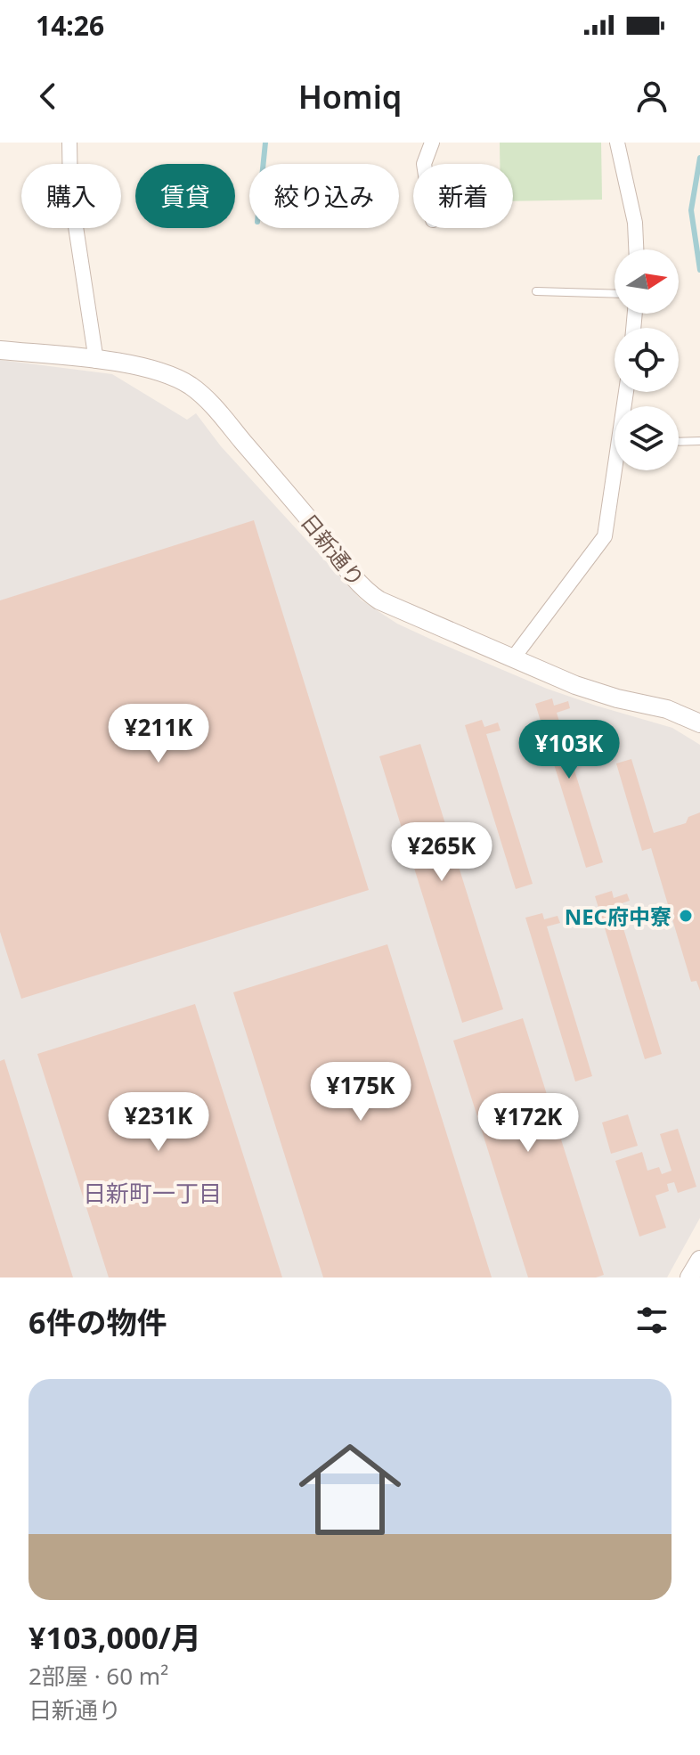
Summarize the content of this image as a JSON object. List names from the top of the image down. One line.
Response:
{"streets":{"street":["日新通り"]},"districts":["日新町一丁目"],"places":["NEC府中寮"],"north":"right","page":{"status":"14:26","header":"Homiq","chip":["購入","賃貸","絞り込み","新着"],"price":["¥211K","¥103K","¥265K","¥175K","¥231K","¥172K"],"heading":"6件の物件","list":[{"name":"¥103,000/月","note":"2部屋 · 60 m² · 日新通り"}]}}
